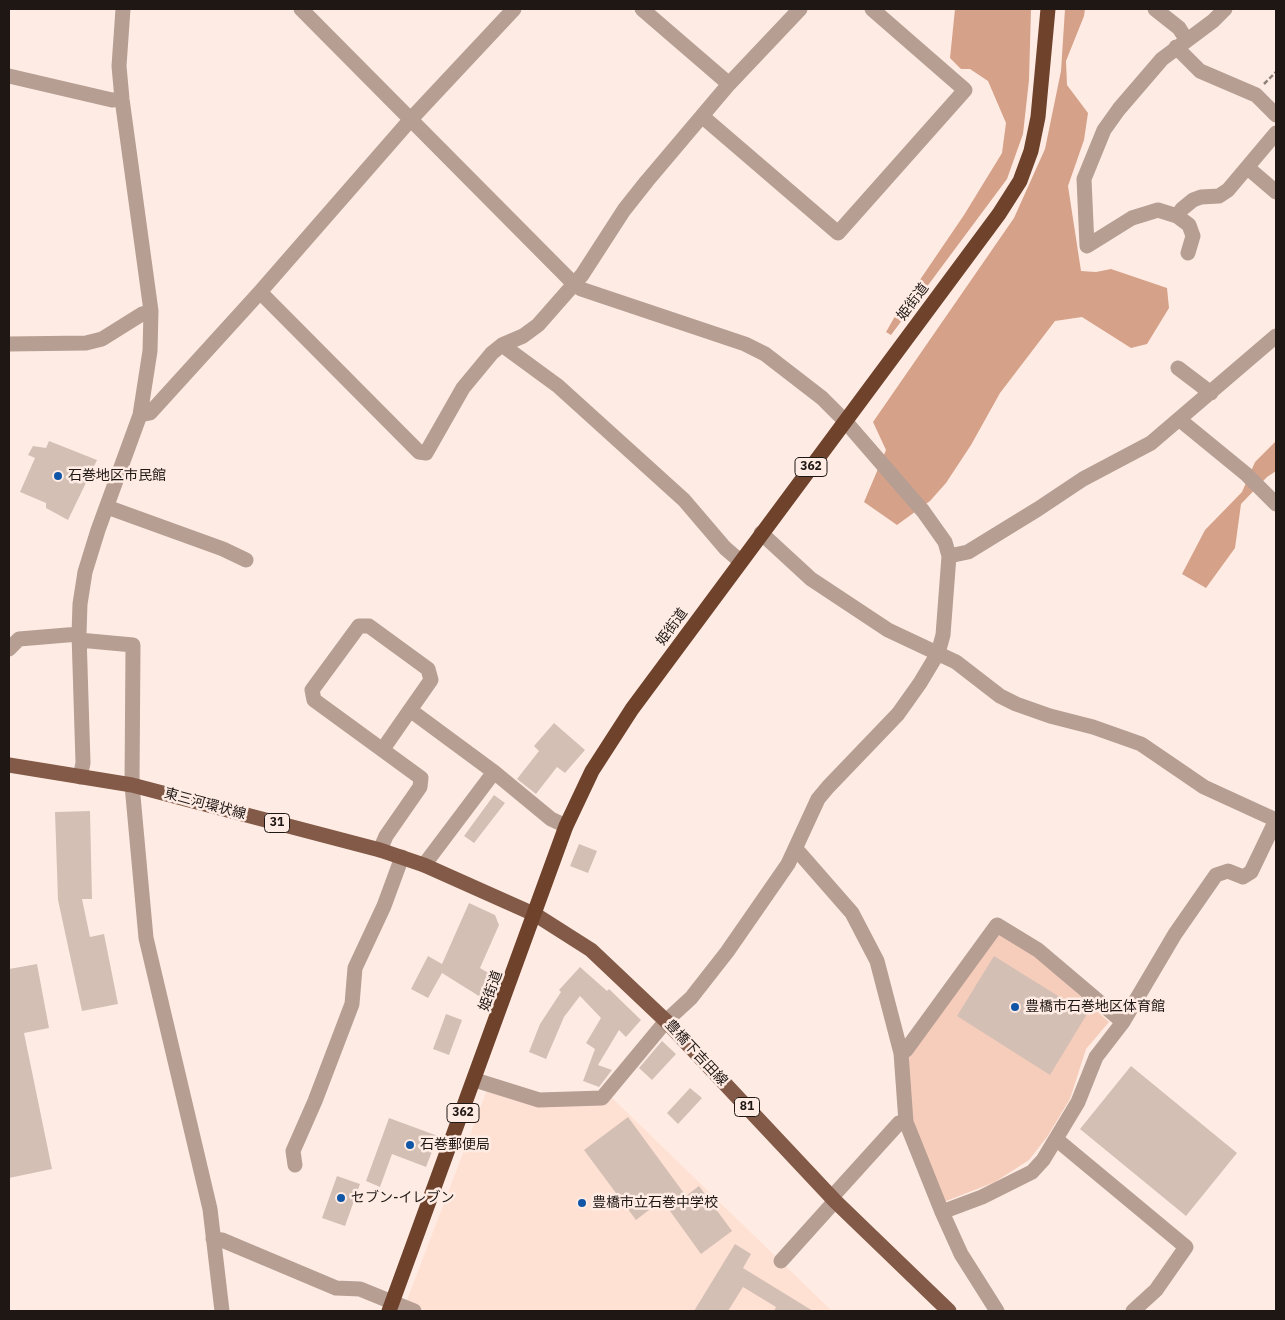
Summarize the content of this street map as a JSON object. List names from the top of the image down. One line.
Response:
{"streets":{"highway":["姫街道","362"],"main road":["東三河環状線","31","豊橋下吉田線","81"]},"crossings":[["姫街道","東三河環状線"],["姫街道","豊橋下吉田線"],["東三河環状線","豊橋下吉田線"]],"places":["石巻地区市民館","豊橋市石巻地区体育館","石巻郵便局","セブン-イレブン","豊橋市立石巻中学校"]}
